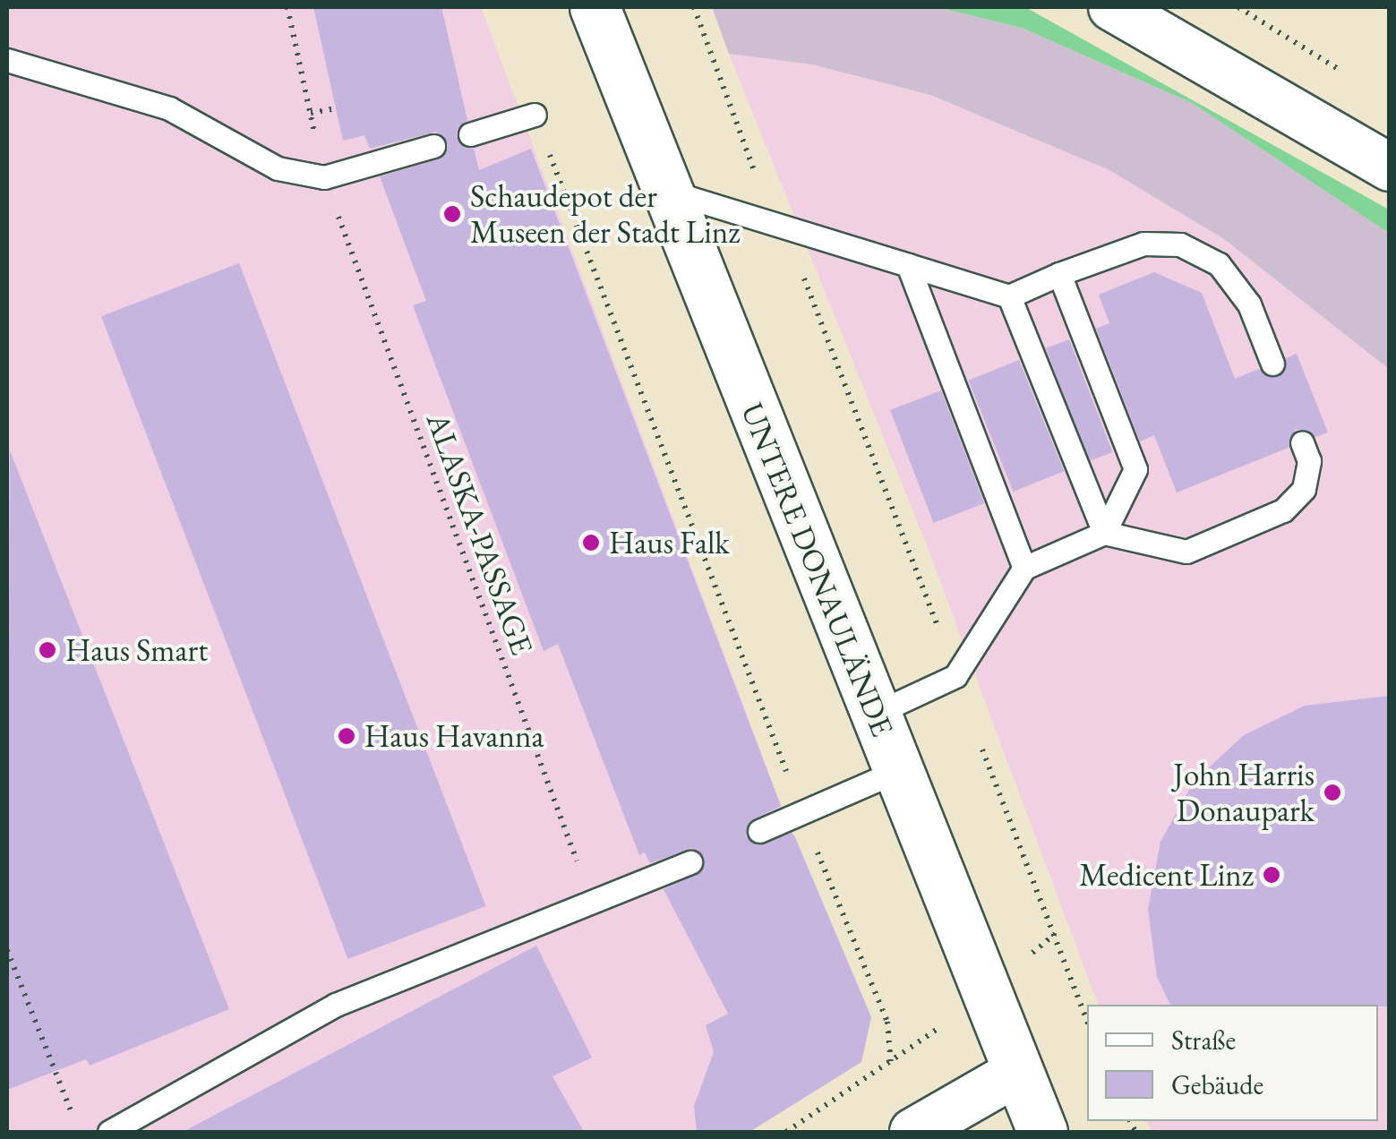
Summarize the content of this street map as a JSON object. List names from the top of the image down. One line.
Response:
{"streets":{"main road":["UNTERE DONAULÄNDE"],"path":["ALASKA-PASSAGE"]},"places":["Schaudepot der Museen der Stadt Linz","Haus Falk","Haus Smart","Haus Havanna","John Harris Donaupark","Medicent Linz"],"legend":["Straße","Gebäude"]}
